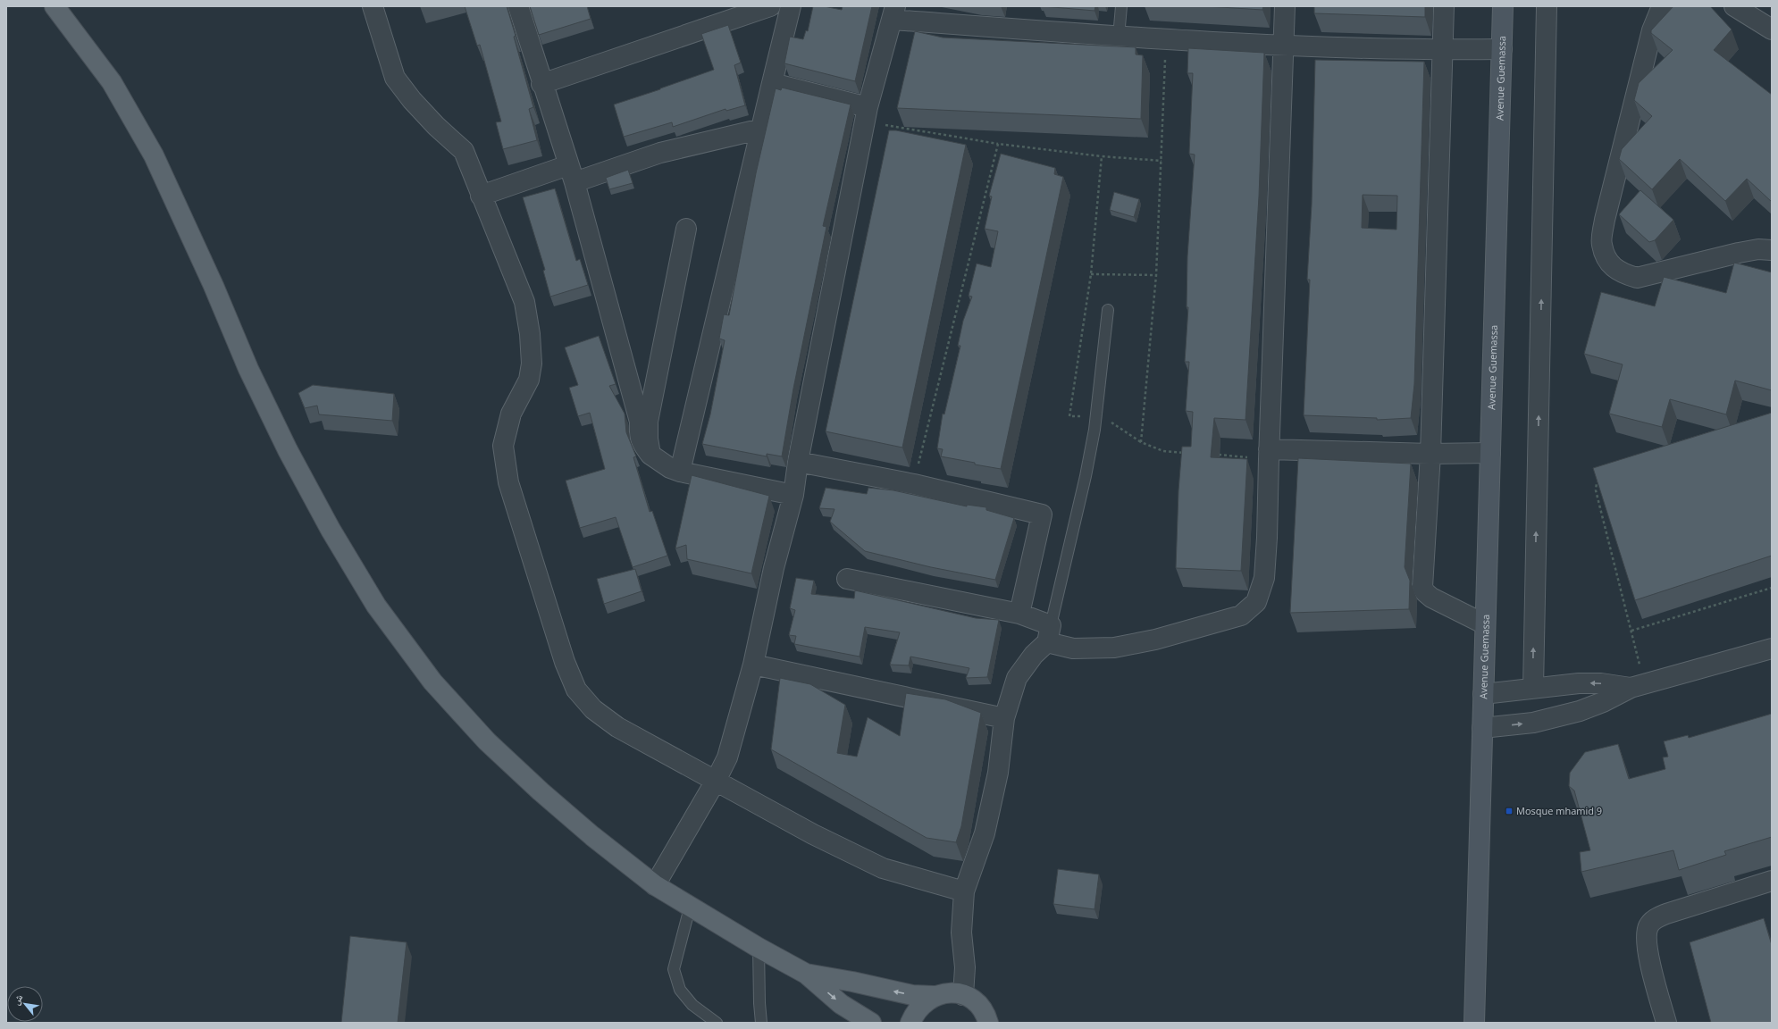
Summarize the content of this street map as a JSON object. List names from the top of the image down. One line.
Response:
{"streets":{"main road":["Avenue Guemassa"]},"places":{"transit":["Mosque mhamid 9"]},"north":"top left"}
